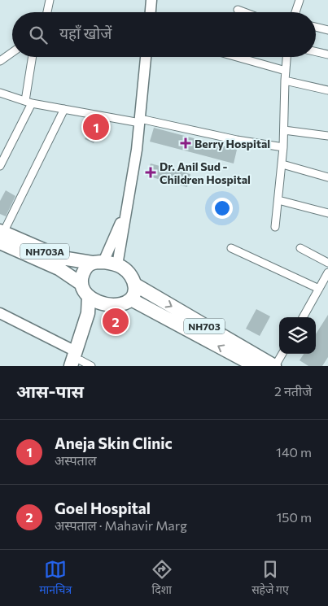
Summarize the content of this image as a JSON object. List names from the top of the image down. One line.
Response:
{"streets":{"highway":["NH703A","NH703"]},"crossings":[["NH703A","NH703"]],"places":{"health":["Berry Hospital","Dr. Anil Sud - Children Hospital"]},"page":{"search":"यहाँ खोजें","pins":["1","2"],"heading":["आस-पास","2 नतीजे"],"list":[{"mark":"1","name":"Aneja Skin Clinic","note":"अस्पताल","value":"140 m"},{"mark":"2","name":"Goel Hospital","note":"अस्पताल · Mahavir Marg","value":"150 m"}],"nav":["मानचित्र","दिशा","सहेजे गए"]}}
